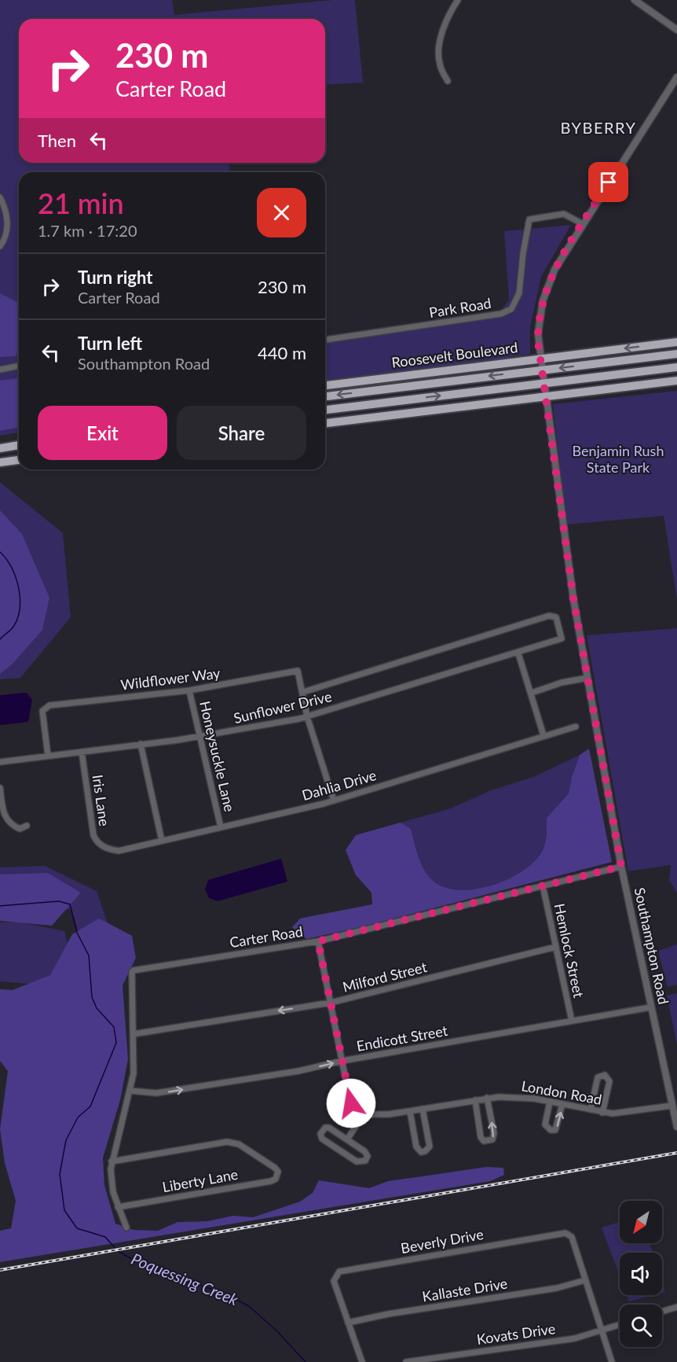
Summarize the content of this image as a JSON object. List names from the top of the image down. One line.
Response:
{"streets":{"highway":["Roosevelt Boulevard"],"street":["Park Road","Wildflower Way","Sunflower Drive","Honeysuckle Lane","Dahlia Drive","Iris Lane","Carter Road","Southampton Road","Hemlock Street","Milford Street","Endicott Street","London Road","Liberty Lane","Beverly Drive","Kallaste Drive","Kovats Drive"]},"crossings":[["Park Road","Southampton Road"],["Roosevelt Boulevard","Southampton Road"],["Wildflower Way","Sunflower Drive"],["Wildflower Way","Honeysuckle Lane"],["Sunflower Drive","Honeysuckle Lane"],["Sunflower Drive","Iris Lane"],["Honeysuckle Lane","Dahlia Drive"],["Dahlia Drive","Iris Lane"],["Carter Road","Southampton Road"],["Carter Road","Hemlock Street"],["Carter Road","Milford Street"],["Southampton Road","Endicott Street"],["Southampton Road","London Road"],["Hemlock Street","Milford Street"],["Hemlock Street","Endicott Street"],["Beverly Drive","Kallaste Drive"]],"one_way":["Milford Street","Endicott Street"],"districts":["BYBERRY"],"water":["Poquessing Creek"],"parks":["Benjamin Rush State Park"],"north":"bottom left","page":{"turn":["230 m","Carter Road"],"then":"Then","heading":["21 min","1.7 km · 17:20"],"list":[{"name":"Turn right","note":"Carter Road","value":"230 m"},{"name":"Turn left","note":"Southampton Road","value":"440 m"}],"buttons":["Exit","Share"]}}
